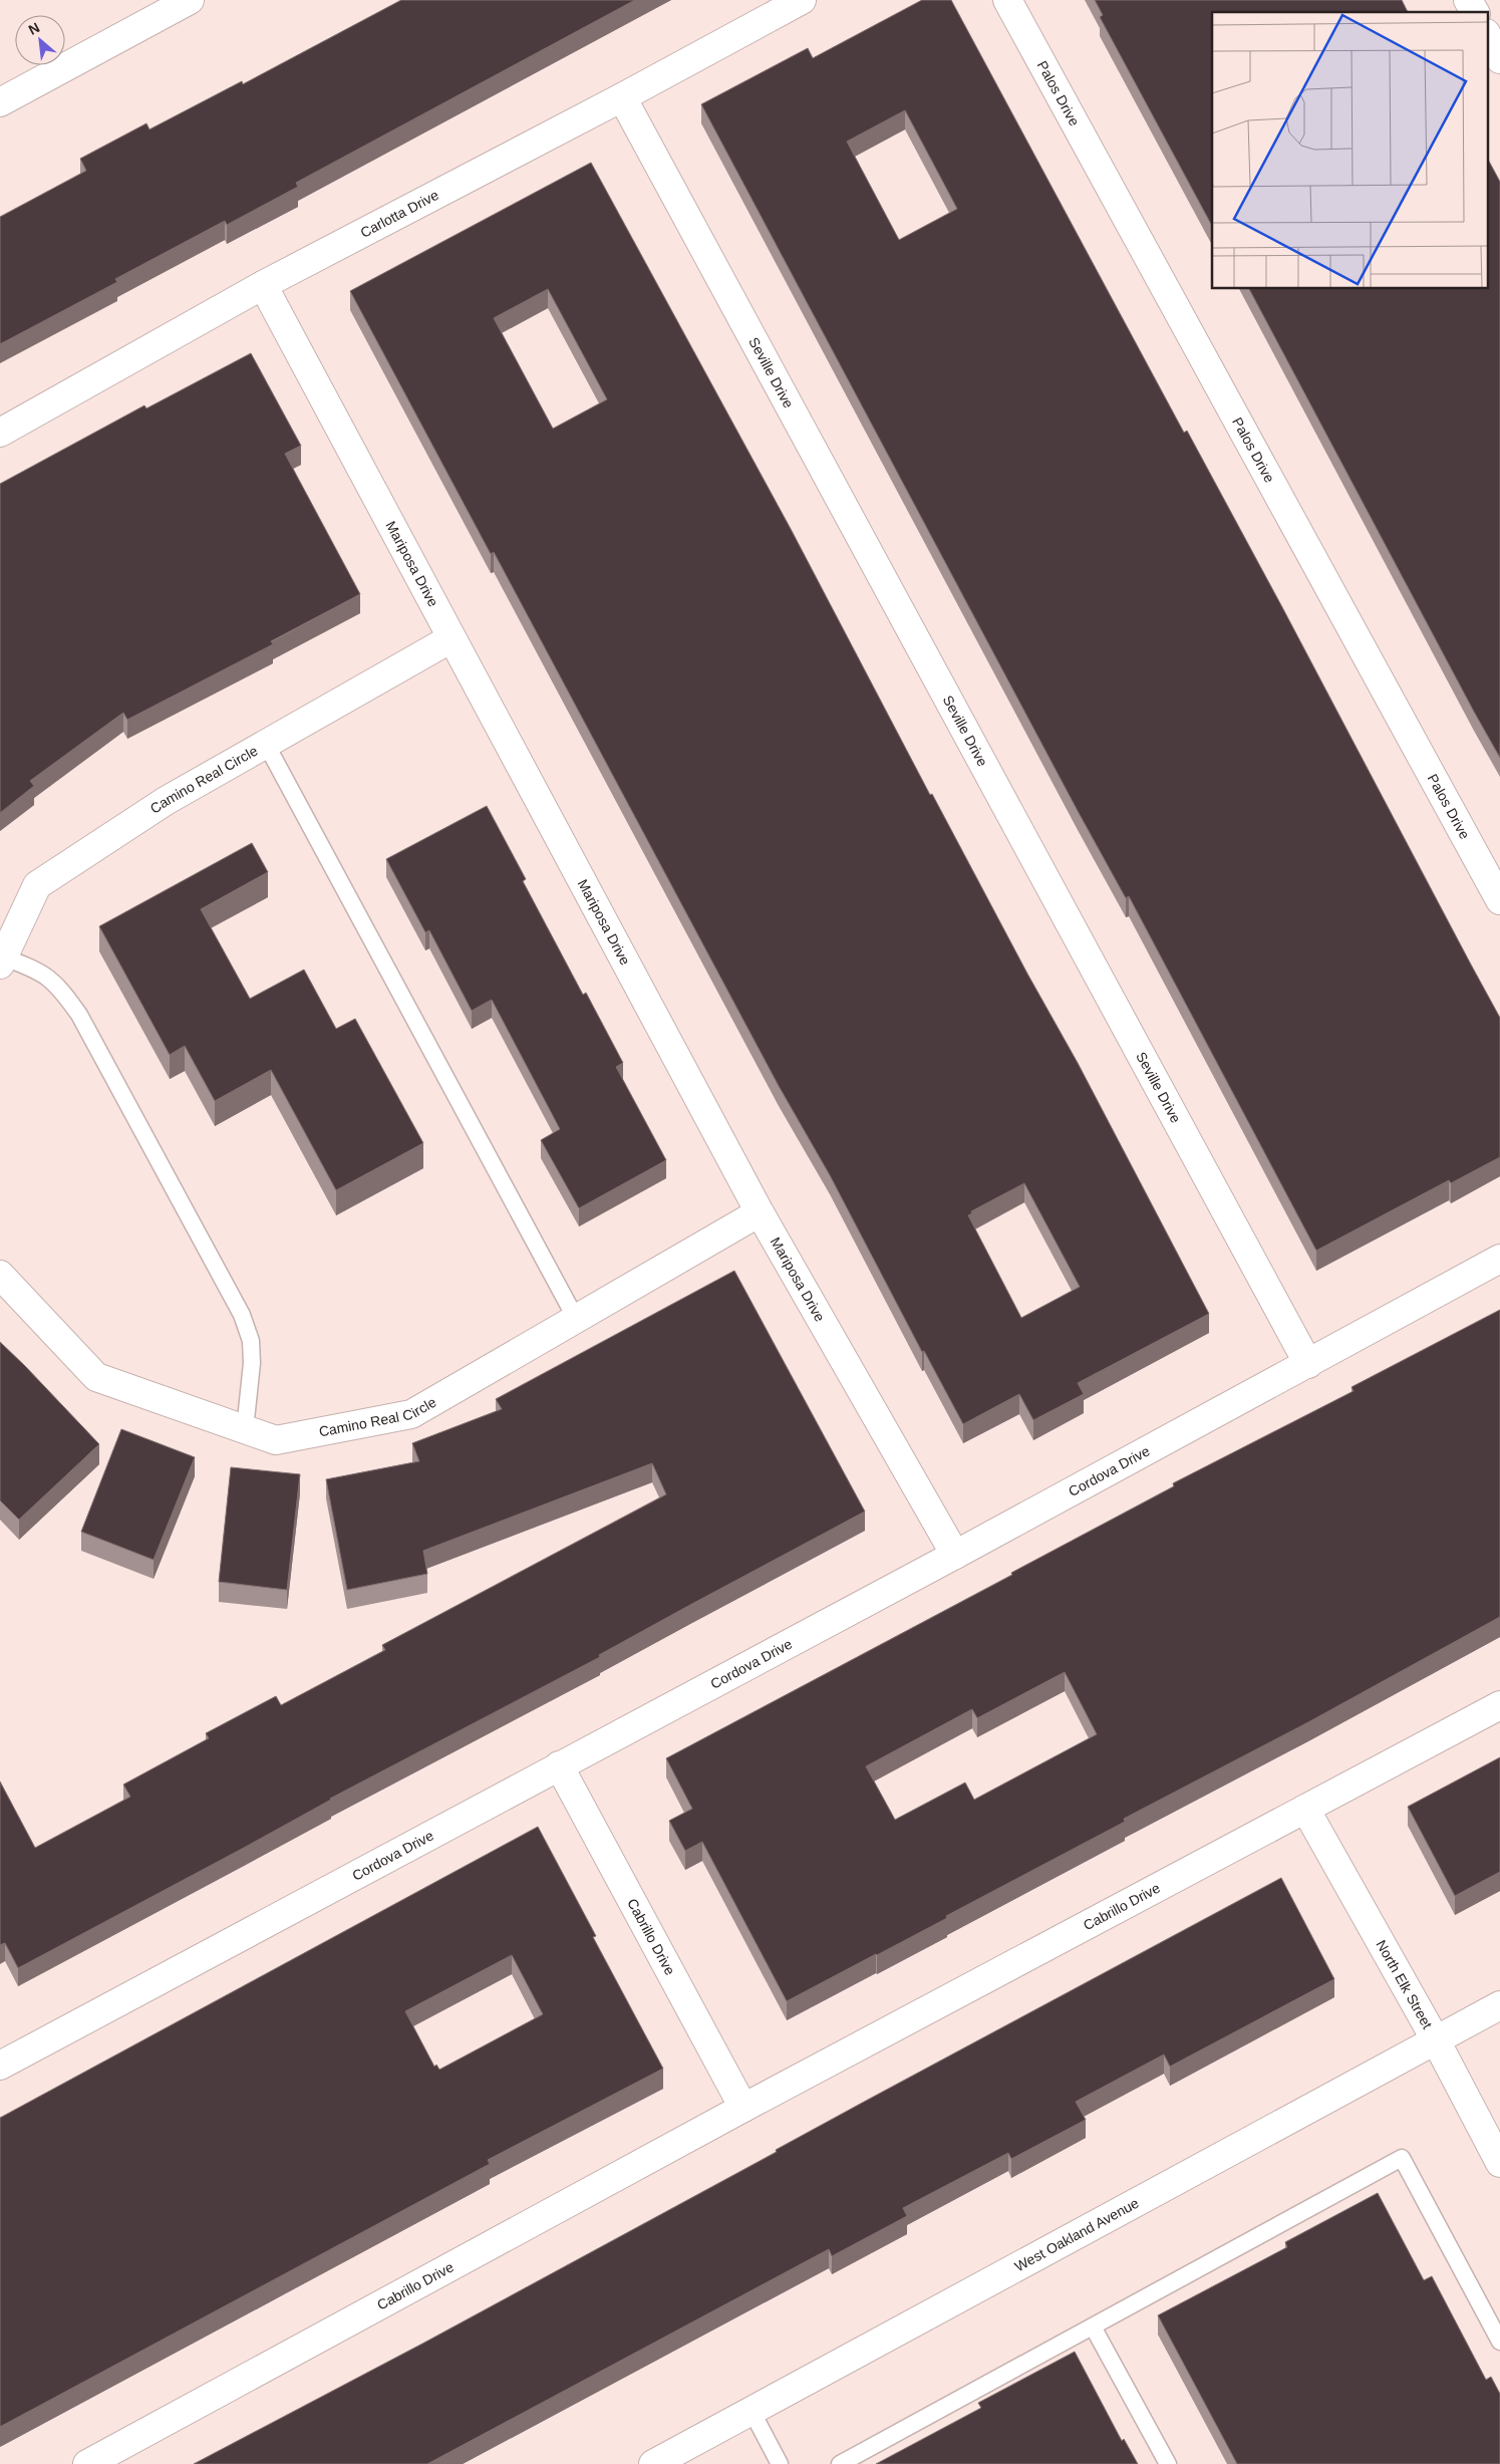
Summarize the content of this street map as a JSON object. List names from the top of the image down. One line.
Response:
{"streets":{"street":["Palos Drive","Carlotta Drive","Seville Drive","Mariposa Drive","Camino Real Circle","Cordova Drive","Cabrillo Drive","North Elk Street","West Oakland Avenue"]},"crossings":[["Carlotta Drive","Seville Drive"],["Carlotta Drive","Mariposa Drive"],["Seville Drive","Cordova Drive"],["Mariposa Drive","Camino Real Circle"],["Mariposa Drive","Cordova Drive"],["Cordova Drive","Cabrillo Drive"],["Cabrillo Drive","North Elk Street"],["North Elk Street","West Oakland Avenue"]],"north":"top left"}
